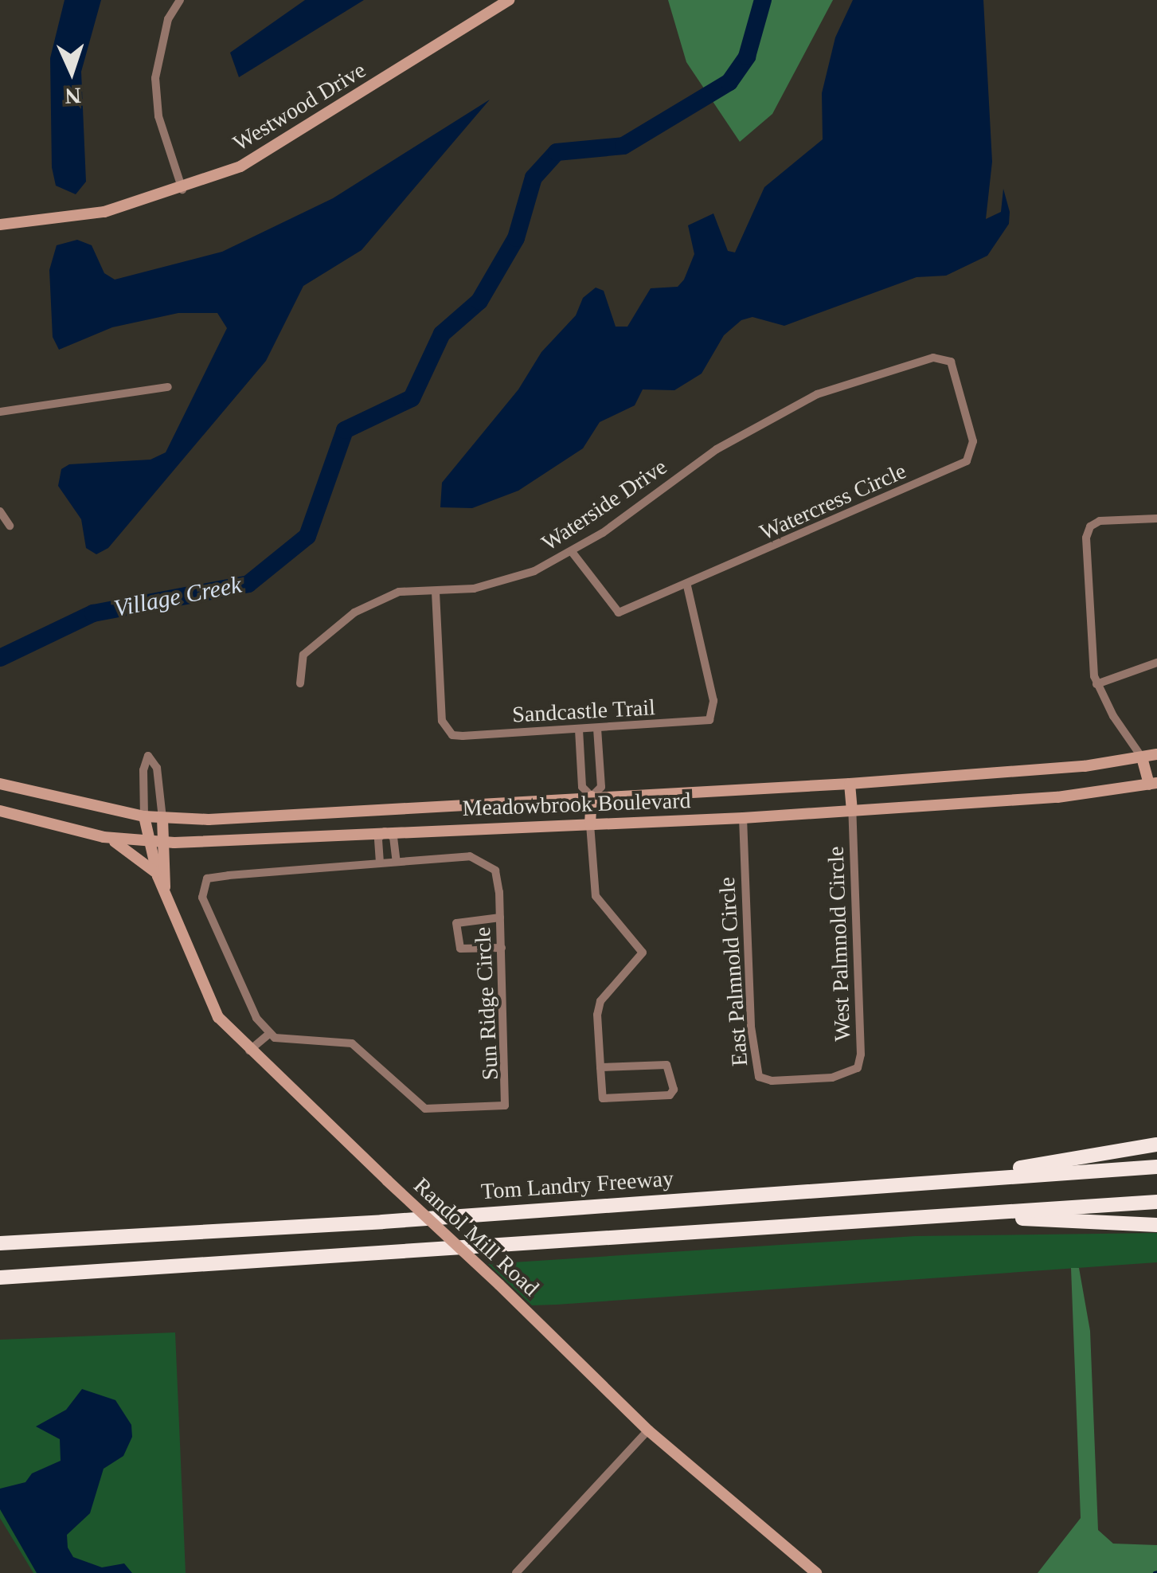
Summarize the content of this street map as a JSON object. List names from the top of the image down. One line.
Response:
{"streets":{"highway":["Tom Landry Freeway"],"main road":["Westwood Drive","Meadowbrook Boulevard","Randol Mill Road"],"street":["Watercress Circle","Waterside Drive","Sandcastle Trail","West Palmnold Circle","East Palmnold Circle","Sun Ridge Circle"]},"crossings":[["Watercress Circle","Waterside Drive"],["Watercress Circle","Sandcastle Trail"],["Waterside Drive","Sandcastle Trail"],["Meadowbrook Boulevard","West Palmnold Circle"],["Meadowbrook Boulevard","East Palmnold Circle"],["Meadowbrook Boulevard","Randol Mill Road"],["West Palmnold Circle","East Palmnold Circle"]],"water":["Village Creek"],"north":"bottom"}
